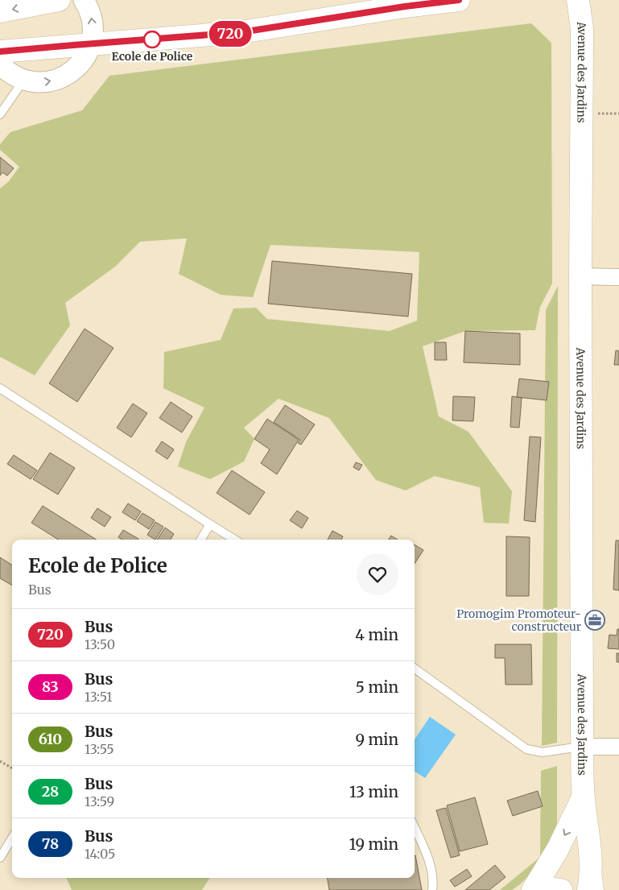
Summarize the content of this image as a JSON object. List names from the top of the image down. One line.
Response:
{"streets":{"main road":["Avenue des Jardins"]},"places":{"other":["Ecole de Police"],"office":["Promogim Promoteur- constructeur"]},"lines":["bus line 720"],"page":{"on_map":"720","heading":["Ecole de Police","Bus"],"list":[{"mark":"720","name":"Bus","note":"13:50","value":"4 min"},{"mark":"83","name":"Bus","note":"13:51","value":"5 min"},{"mark":"610","name":"Bus","note":"13:55","value":"9 min"},{"mark":"28","name":"Bus","note":"13:59","value":"13 min"},{"mark":"78","name":"Bus","note":"14:05","value":"19 min"}]}}
